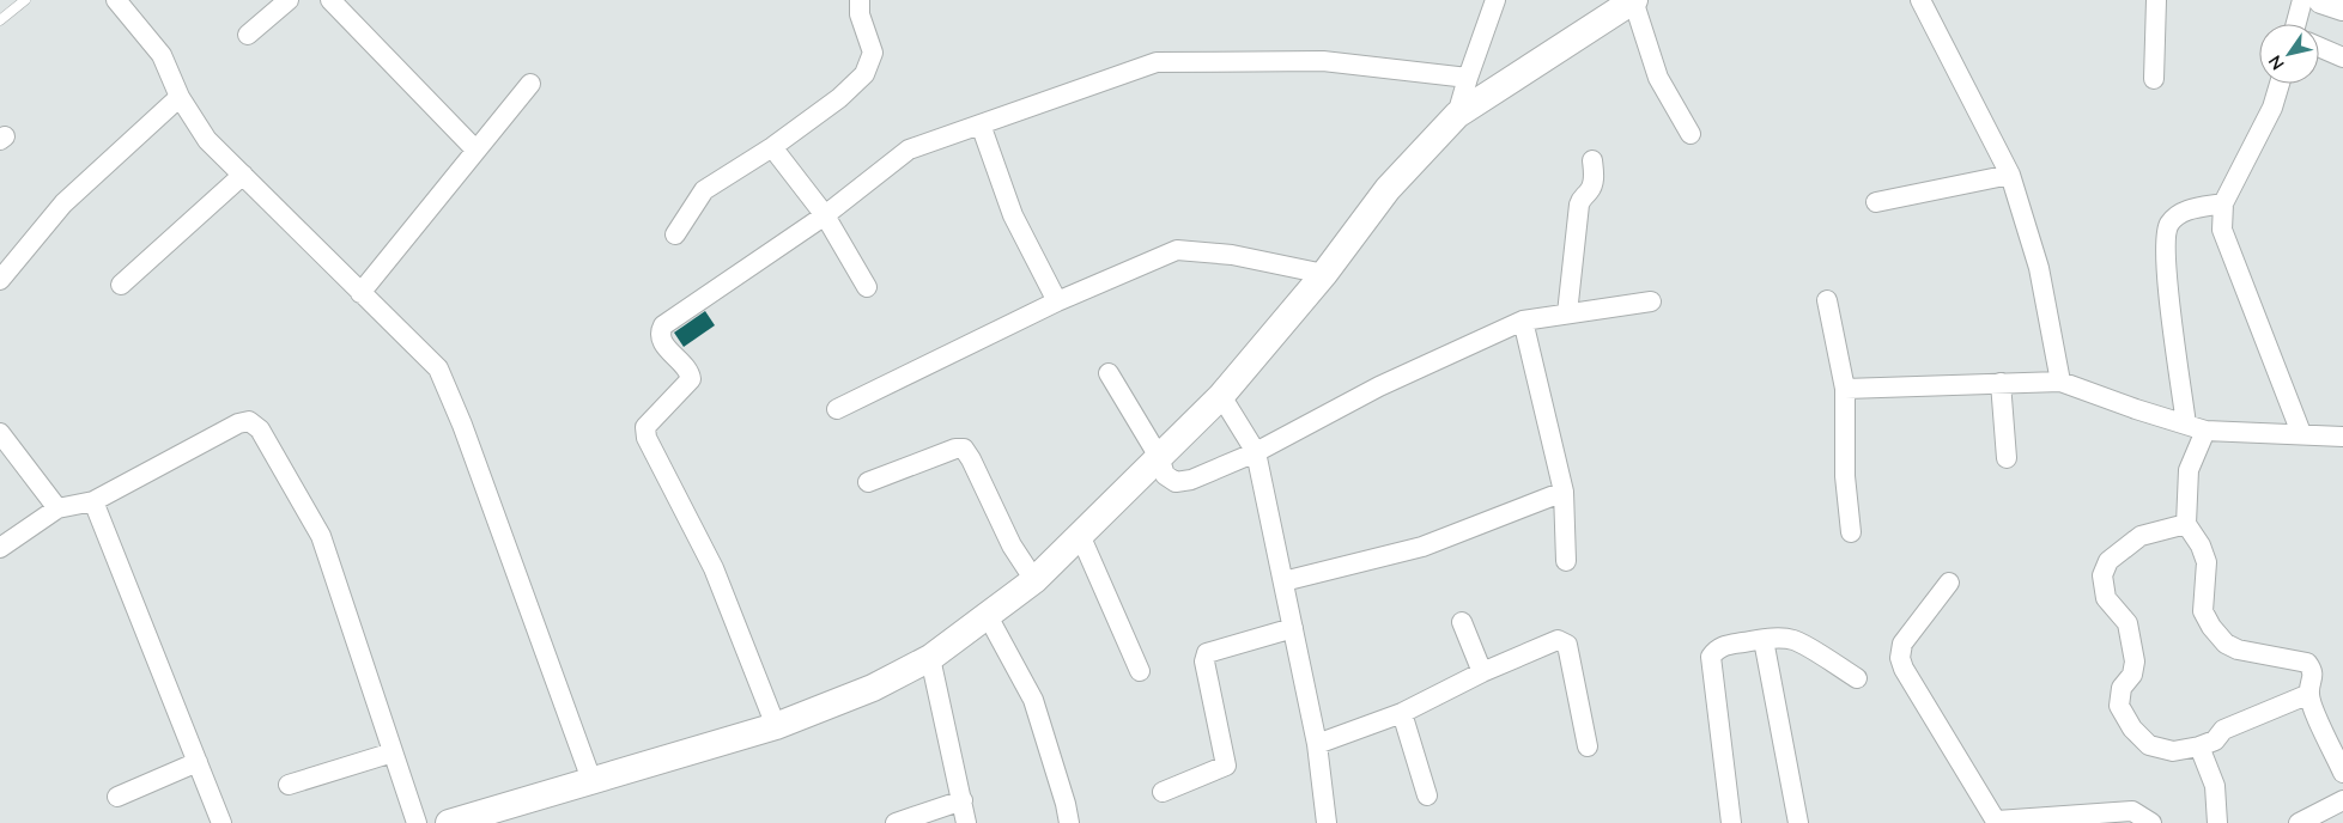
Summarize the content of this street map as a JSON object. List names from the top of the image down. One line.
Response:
{"north":"bottom left"}
